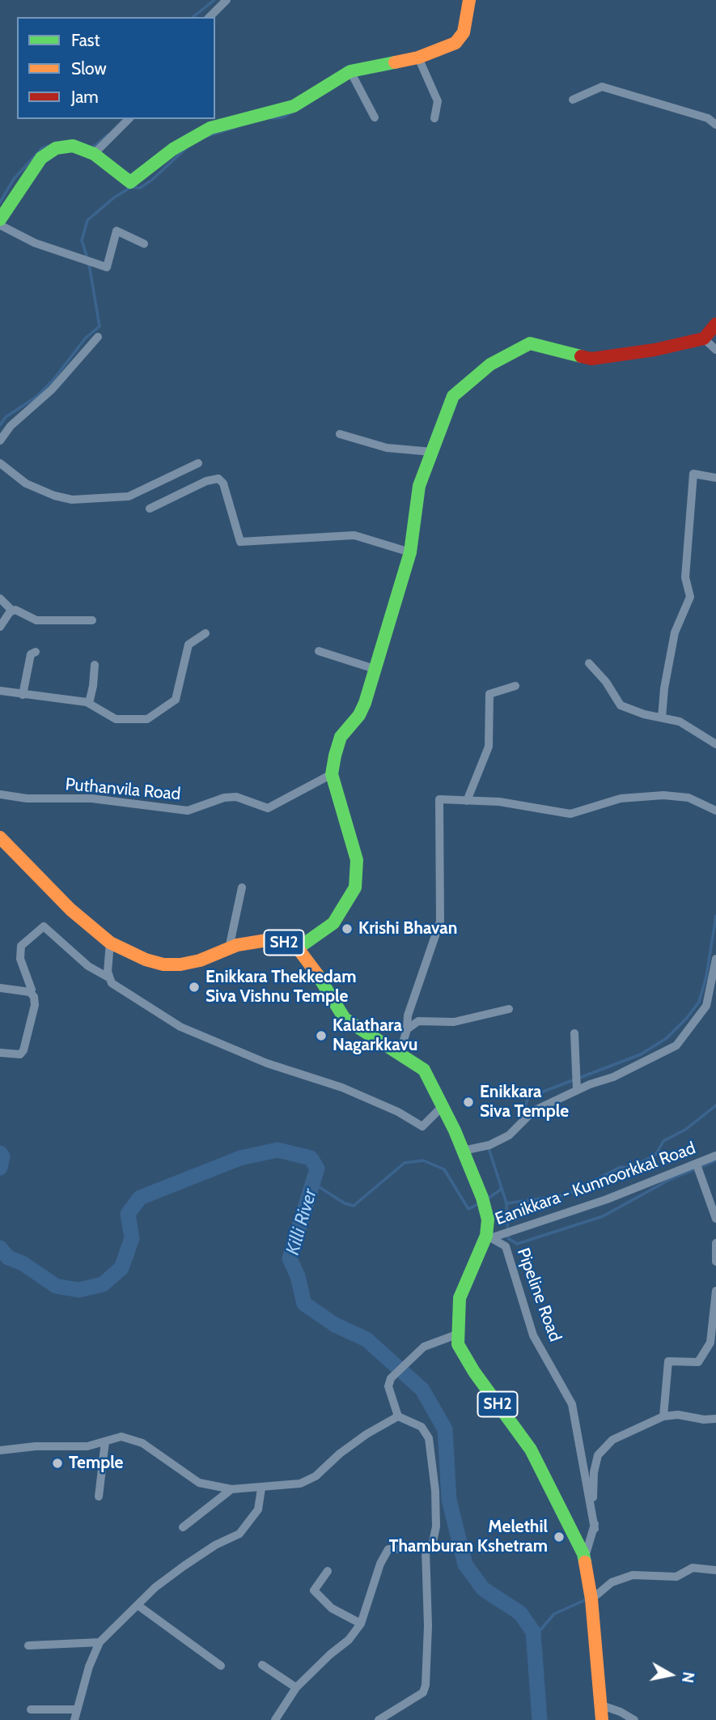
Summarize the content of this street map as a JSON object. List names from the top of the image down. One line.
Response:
{"streets":{"street":["Puthanvila Road","SH2","Eanikkara - Kunnoorkkal Road","Pipeline Road"]},"crossings":[["SH2","Eanikkara - Kunnoorkkal Road"],["SH2","Pipeline Road"],["Eanikkara - Kunnoorkkal Road","Pipeline Road"]],"water":["Killi River"],"places":["Krishi Bhavan","Enikkara Thekkedam Siva Vishnu Temple","Kalathara Nagarkkavu","Enikkara Siva Temple","Temple","Melethil Thamburan Kshetram"],"legend":["Fast","Slow","Jam"],"north":"right"}
